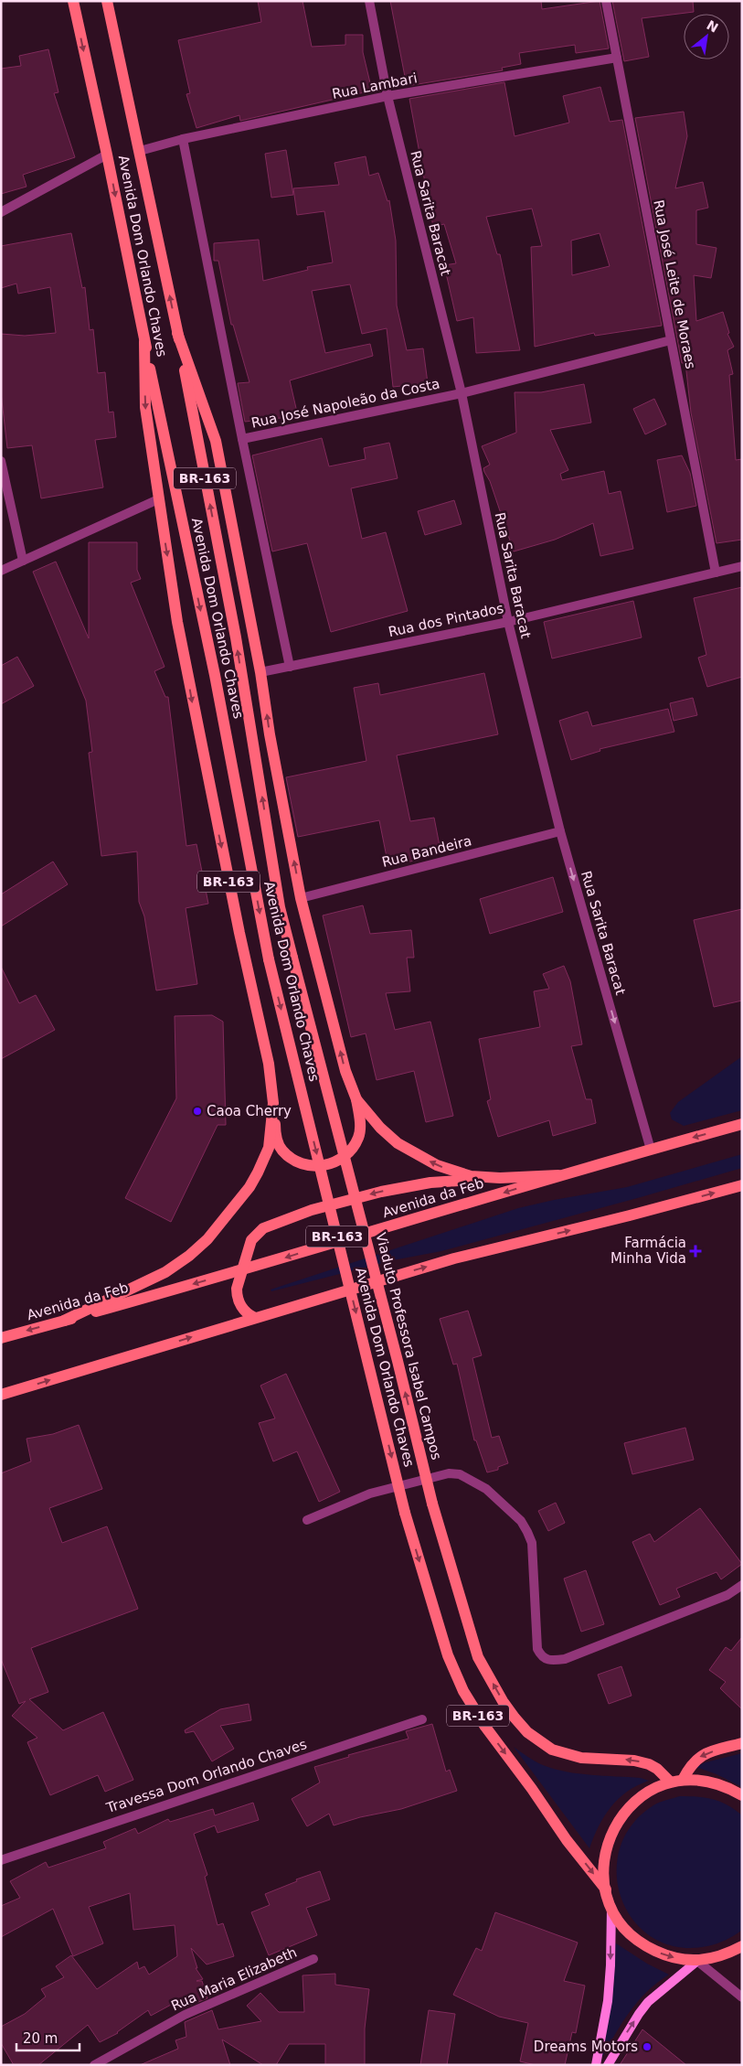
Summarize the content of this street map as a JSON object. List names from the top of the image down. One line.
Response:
{"streets":{"main road":["Avenida Dom Orlando Chaves","BR-163","Avenida da Feb","Viaduto Professora Isabel Campos"],"street":["Rua Lambari","Rua Sarita Baracat","Rua José Leite de Moraes","Rua José Napoleão da Costa","Rua dos Pintados","Rua Bandeira","Travessa Dom Orlando Chaves","Rua Maria Elizabeth"]},"crossings":[["Rua Lambari","Rua Sarita Baracat"],["Rua Lambari","Avenida Dom Orlando Chaves"],["Rua Lambari","Rua José Leite de Moraes"],["Rua Lambari","Rua José Napoleão da Costa"],["Rua Sarita Baracat","Rua José Napoleão da Costa"],["Rua Sarita Baracat","Rua dos Pintados"],["Rua Sarita Baracat","Rua Bandeira"],["Rua Sarita Baracat","Avenida da Feb"],["Avenida Dom Orlando Chaves","BR-163"],["Avenida Dom Orlando Chaves","Viaduto Professora Isabel Campos"],["Rua José Leite de Moraes","Rua José Napoleão da Costa"],["Rua José Leite de Moraes","Rua dos Pintados"],["BR-163","Avenida da Feb"]],"places":{"other":["Caoa Cherry","Dreams Motors"],"health":["Farmácia Minha Vida"]},"scale_bar":"20 m","north":"top right"}
